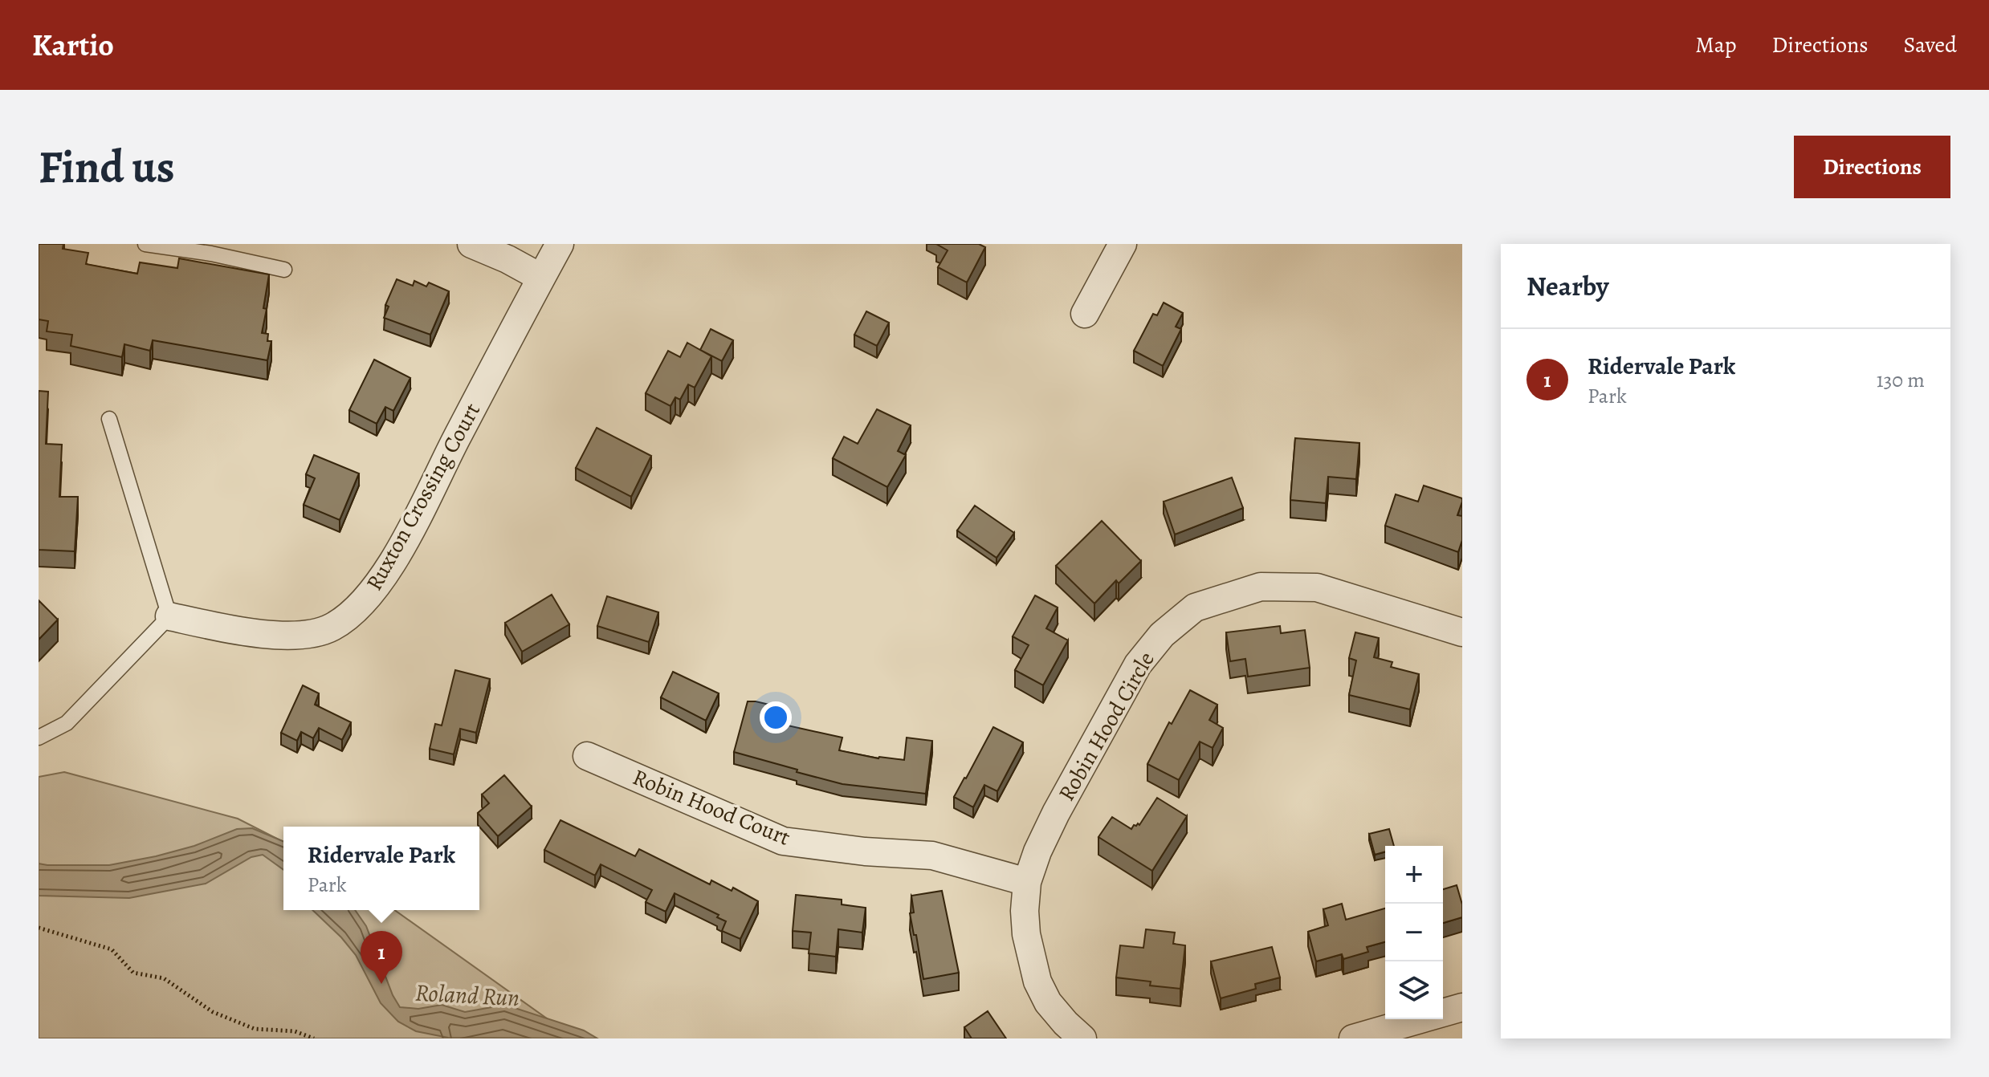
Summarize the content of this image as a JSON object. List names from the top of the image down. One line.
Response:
{"streets":{"street":["Ruxton Crossing Court","Robin Hood Circle","Robin Hood Court"]},"crossings":[["Robin Hood Circle","Robin Hood Court"]],"water":["Roland Run"],"page":{"header":"Kartio","nav":["Map","Directions","Saved"],"buttons":"Directions","title":"Find us","heading":"Nearby","list":[{"mark":"1","name":"Ridervale Park","note":"Park","value":"130 m"}],"popup":["Ridervale Park","Park"],"map_buttons":["+","−"],"pins":"1"}}
